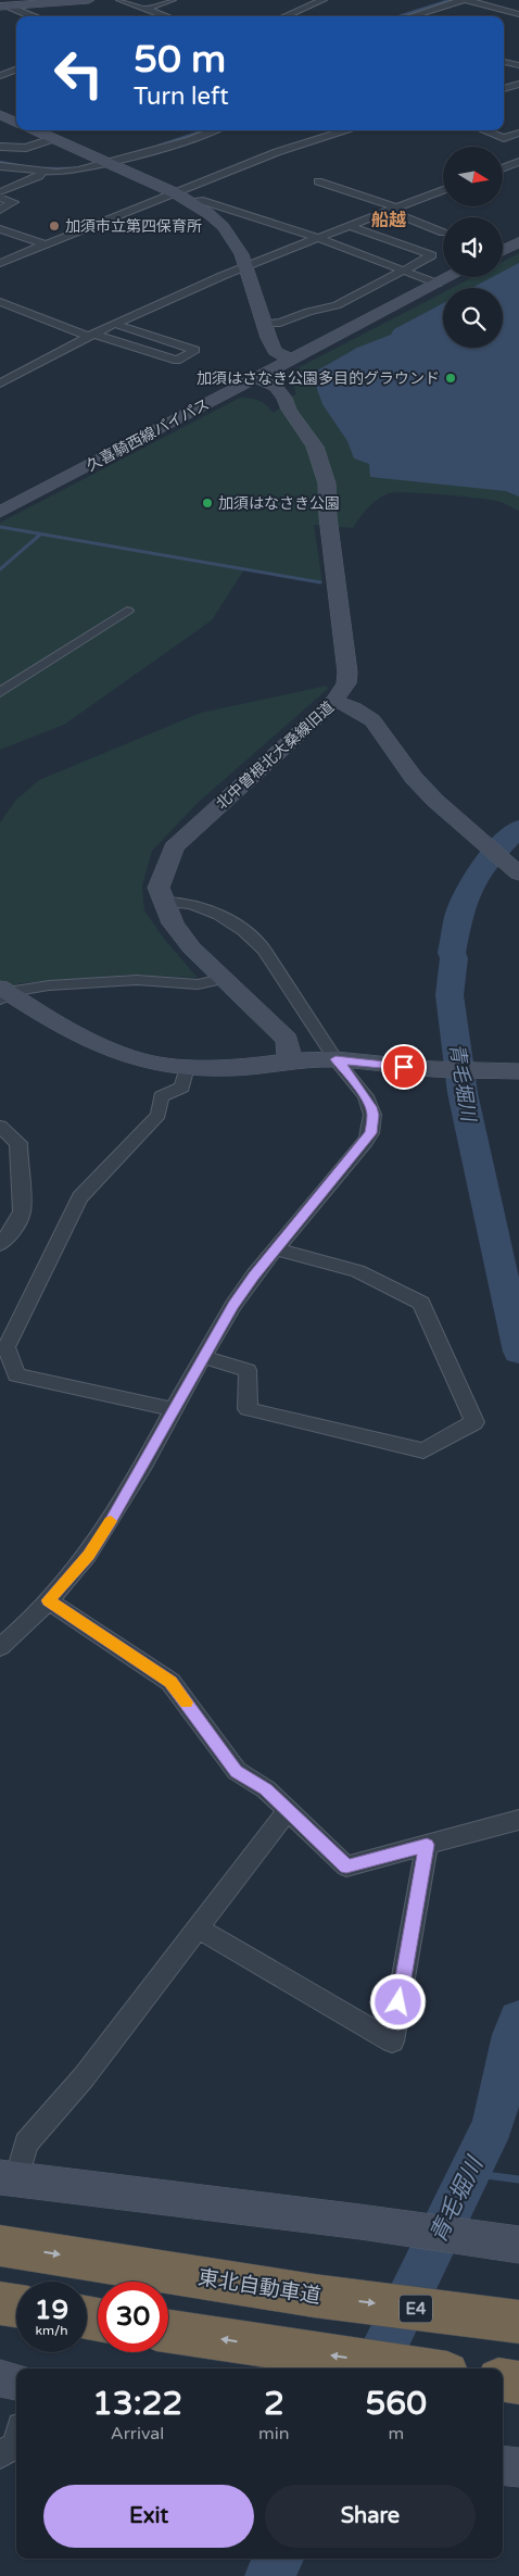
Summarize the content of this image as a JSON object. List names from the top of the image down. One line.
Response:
{"streets":{"highway":["東北自動車道","E4"],"street":["久喜騎西線バイパス","北中曽根北大桑線旧道"]},"crossings":[["久喜騎西線バイパス","北中曽根北大桑線旧道"]],"districts":["船越"],"water":["青毛堀川"],"places":["加須市立第四保育所","加須はさなき公園多目的グラウンド","加須はなさき公園"],"north":"right","page":{"turn":["50 m","Turn left"],"speed":"19 km/h","limit":"30","eta":["13:22","Arrival","2","min","560","m"],"buttons":["Exit","Share"]}}
